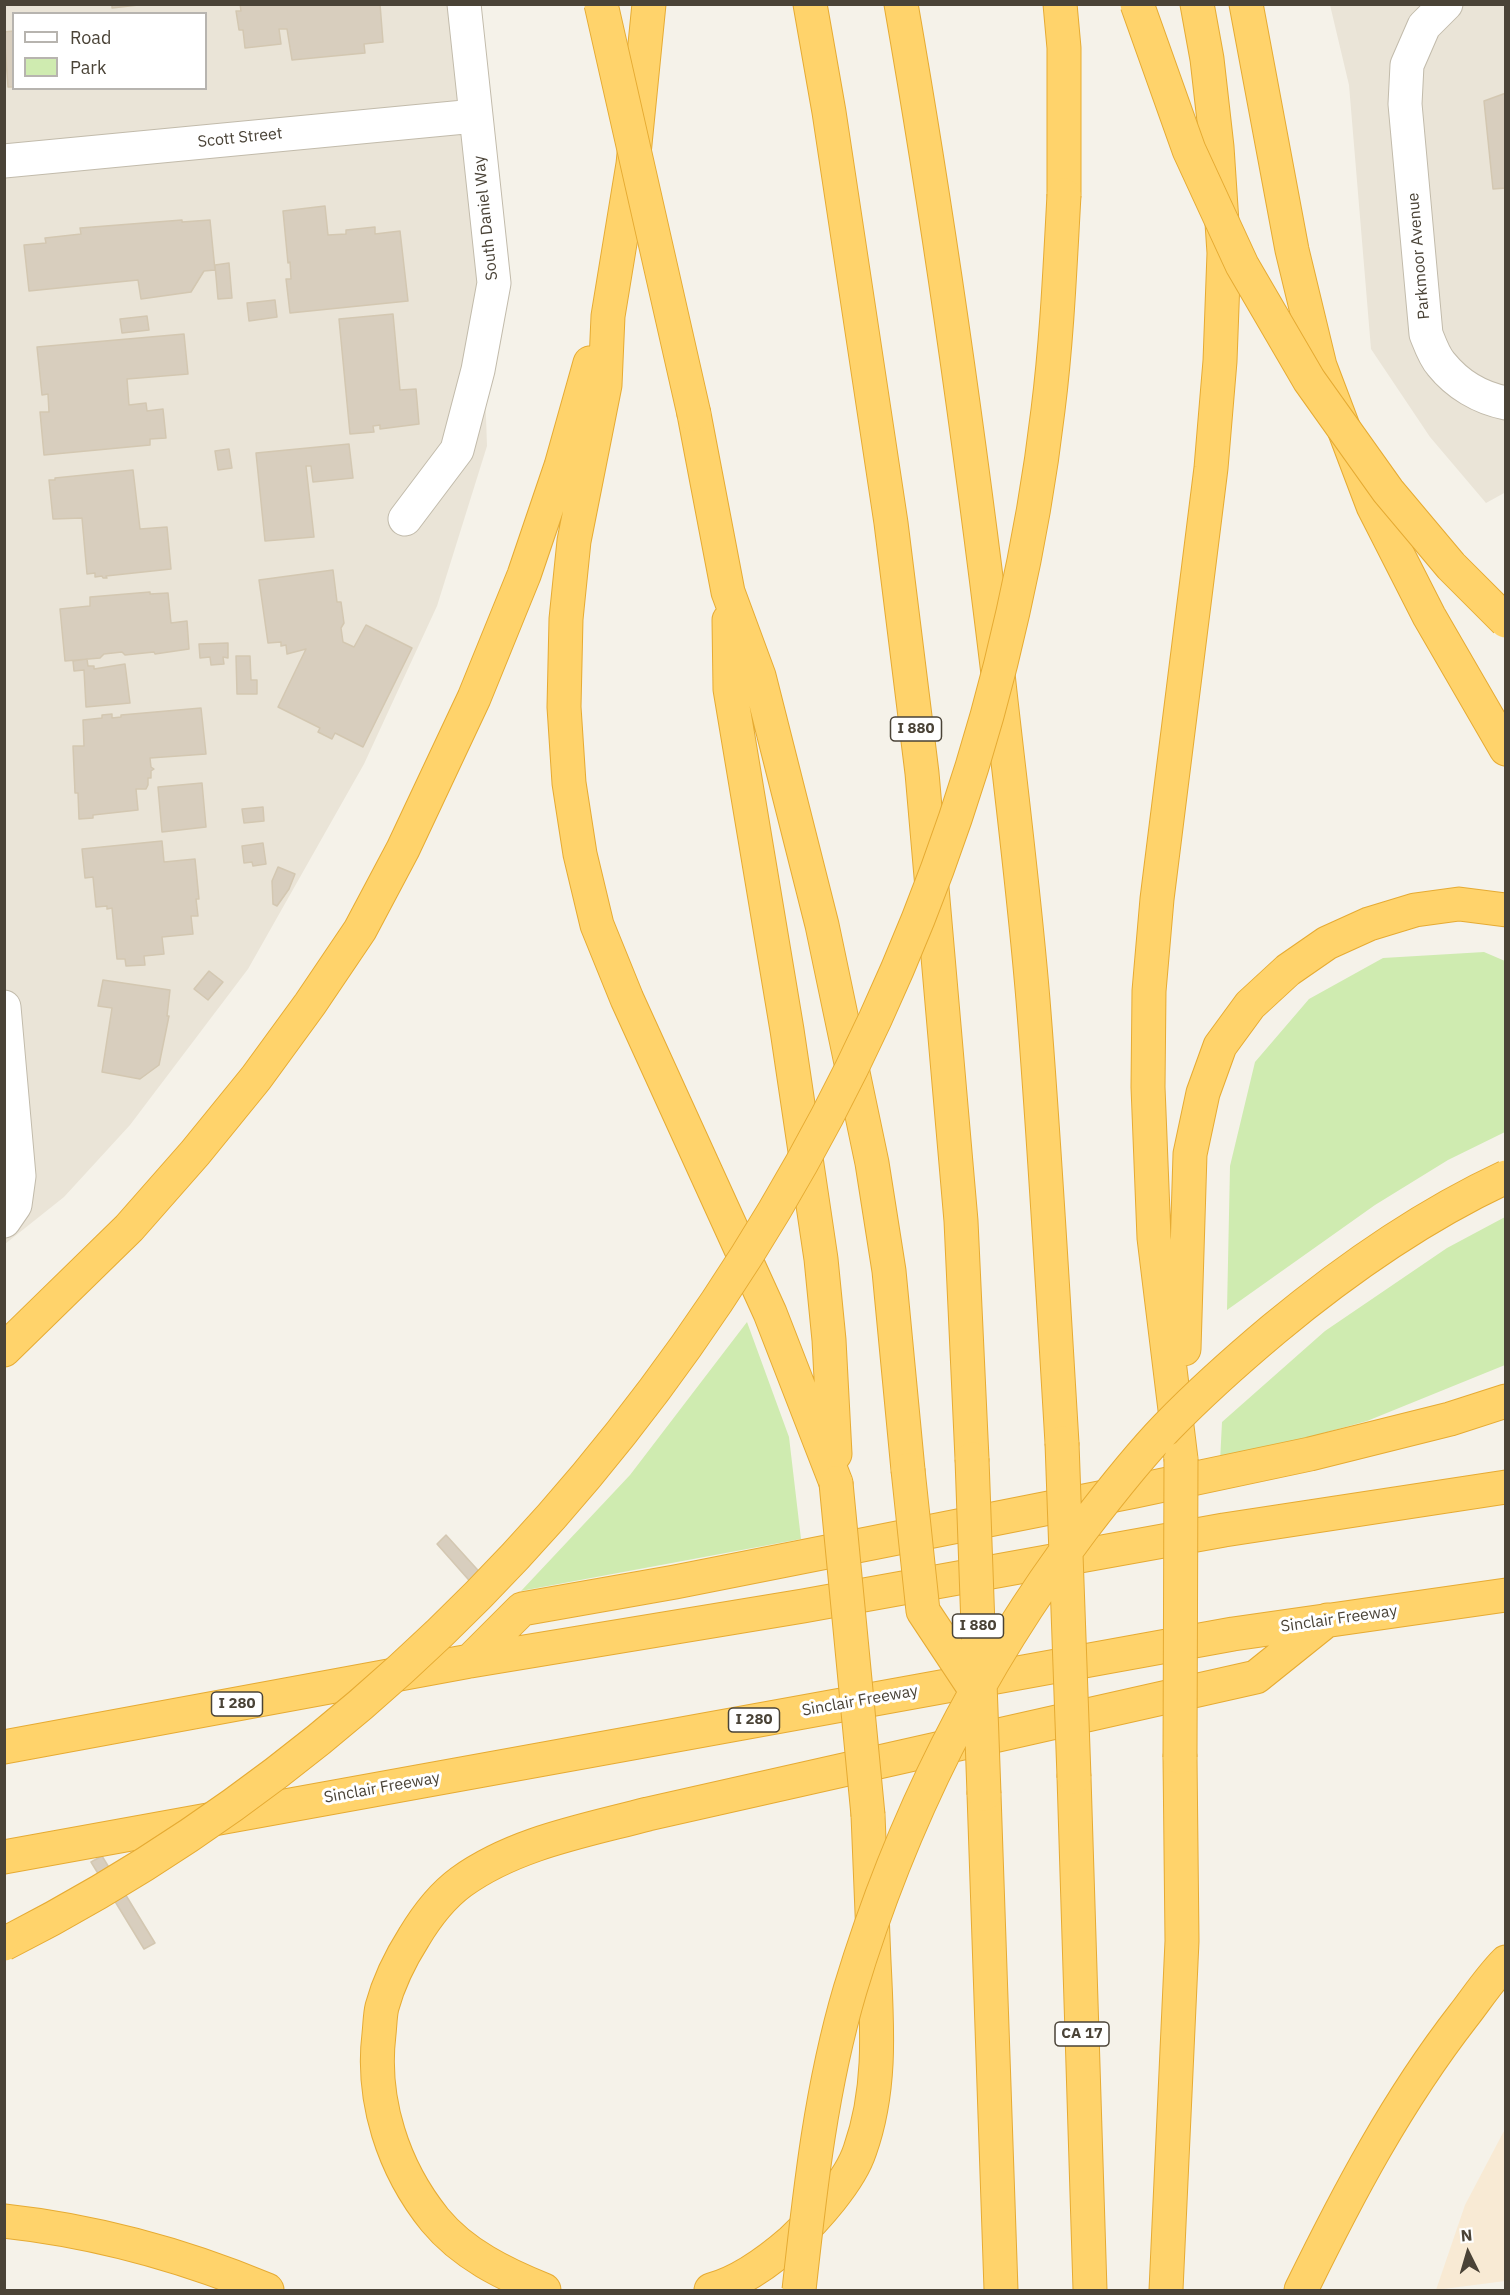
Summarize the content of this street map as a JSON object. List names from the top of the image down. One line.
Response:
{"streets":{"highway":["I 880","Sinclair Freeway","I 280","CA 17"],"street":["Scott Street","South Daniel Way","Parkmoor Avenue"]},"crossings":[["Scott Street","South Daniel Way"]],"legend":["Road","Park"],"north":"top"}
